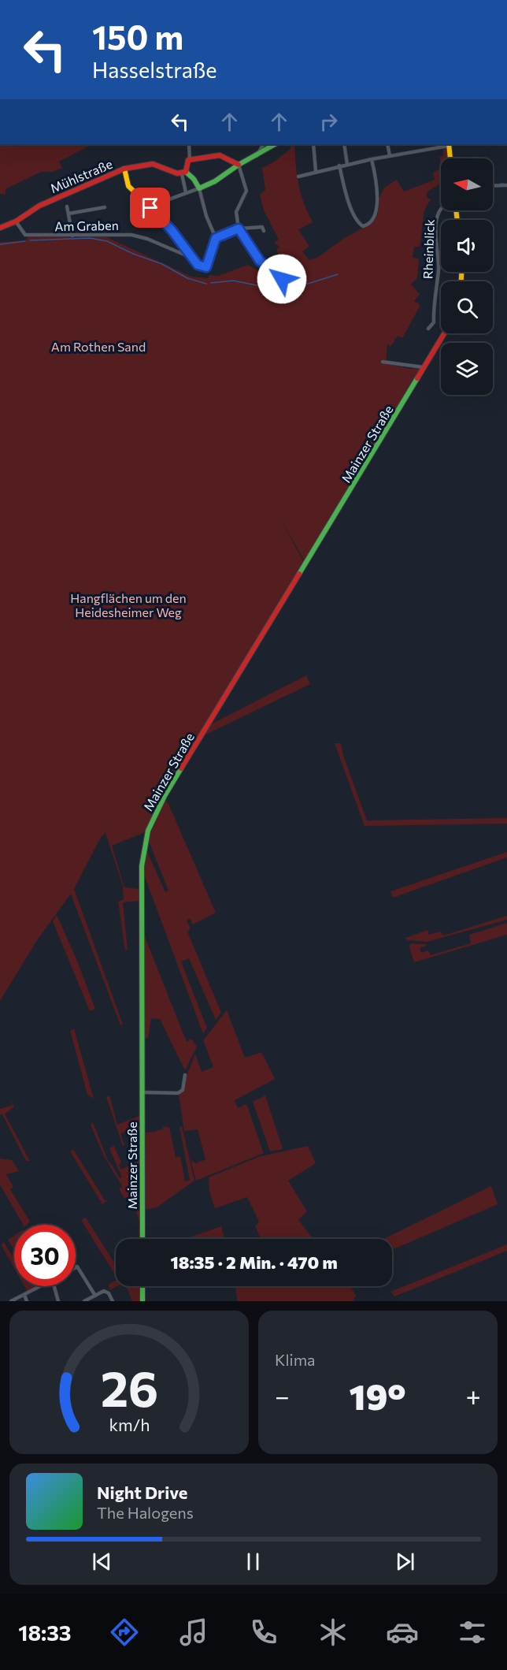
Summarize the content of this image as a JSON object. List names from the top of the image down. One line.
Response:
{"streets":{"main road":["Mühlstraße","Mainzer Straße"],"street":["Am Graben","Rheinblick"]},"crossings":[["Mühlstraße","Am Graben"]],"parks":["Am Rothen Sand","Hangflächen um den Heidesheimer Weg"],"north":"left","page":{"turn":["150 m","Hasselstraße"],"limit":"30","trip":"18:35 · 2 Min. · 470 m","tile":"Klima","heat":["−","19°","+"],"song":["Night Drive","The Halogens"],"tabs":"18:33","gauge":["26","km/h"]}}
